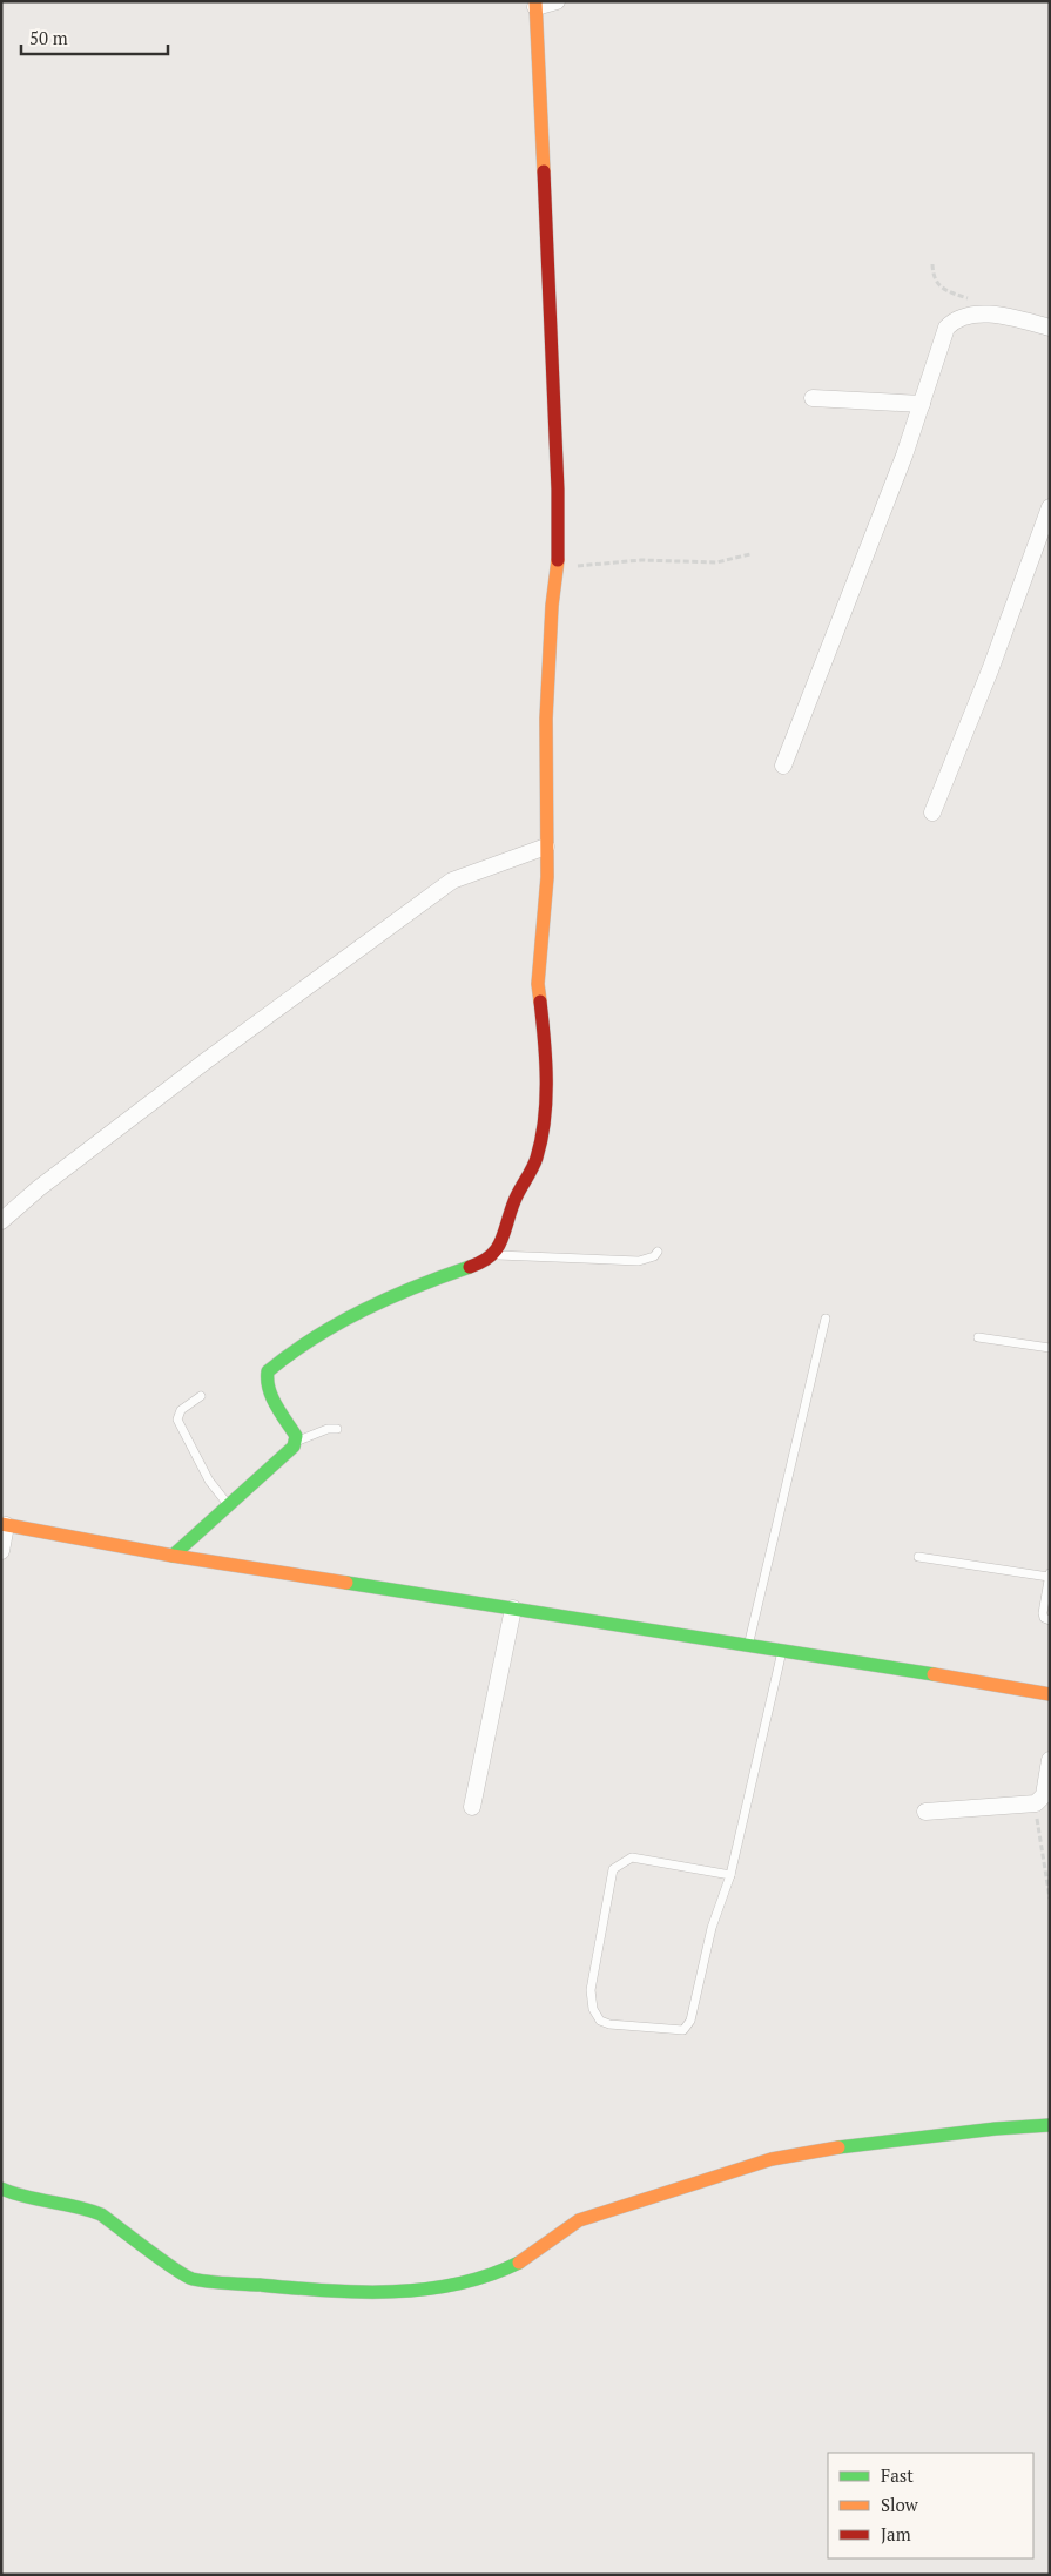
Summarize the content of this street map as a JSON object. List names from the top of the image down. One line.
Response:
{"legend":["Fast","Slow","Jam"],"scale_bar":"50 m"}
